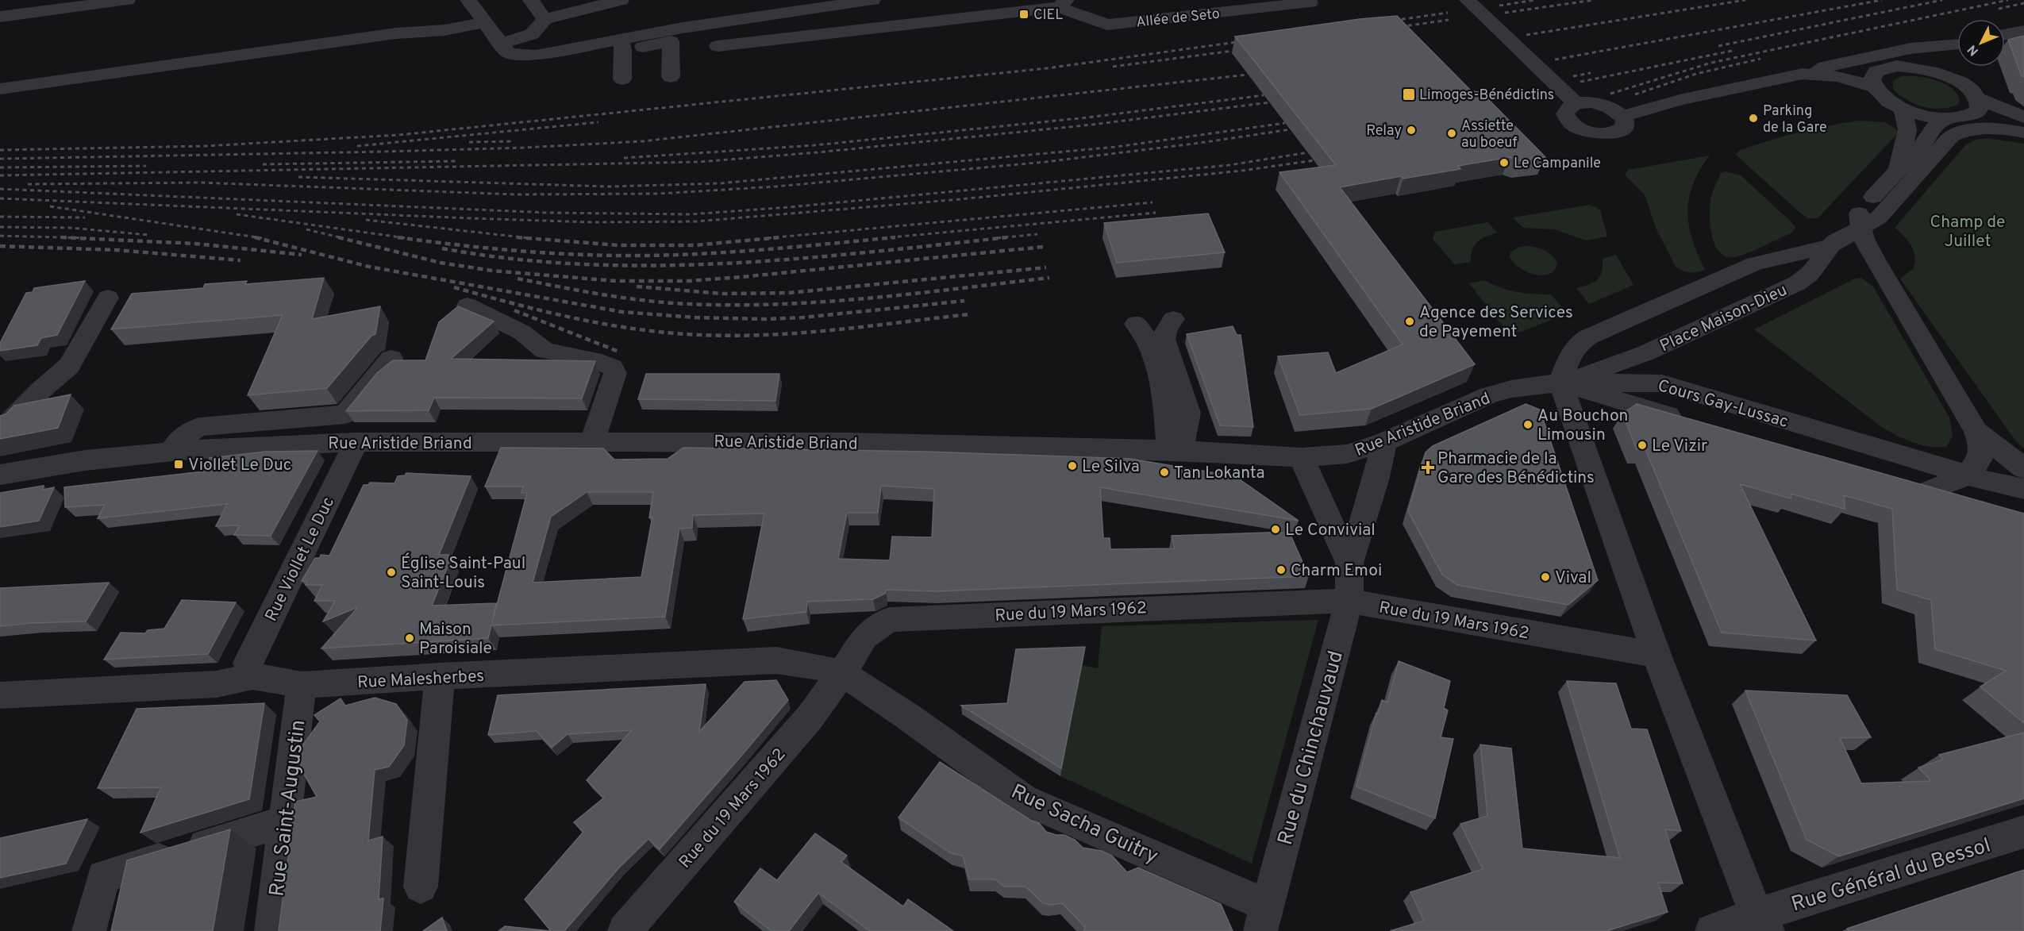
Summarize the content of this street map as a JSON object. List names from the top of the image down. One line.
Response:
{"streets":{"street":["Allée de Seto","Place Maison-Dieu","Cours Gay-Lussac","Rue Aristide Briand","Rue Viollet Le Duc","Rue du 19 Mars 1962","Rue Malesherbes","Rue du Chinchauvaud","Rue Saint-Augustin","Rue Sacha Guitry","Rue Général du Bessol"]},"crossings":[["Place Maison-Dieu","Cours Gay-Lussac"],["Place Maison-Dieu","Rue Aristide Briand"],["Cours Gay-Lussac","Rue Aristide Briand"],["Rue Aristide Briand","Rue Viollet Le Duc"],["Rue Aristide Briand","Rue du Chinchauvaud"],["Rue Viollet Le Duc","Rue Malesherbes"],["Rue du 19 Mars 1962","Rue Malesherbes"],["Rue du 19 Mars 1962","Rue du Chinchauvaud"],["Rue du 19 Mars 1962","Rue Sacha Guitry"],["Rue Malesherbes","Rue Saint-Augustin"],["Rue Malesherbes","Rue Sacha Guitry"],["Rue du Chinchauvaud","Rue Sacha Guitry"]],"parks":["Champ de Juillet"],"places":{"transit":["CIEL","Limoges-Bénédictins","Viollet Le Duc"],"other":["Parking de la Gare","Relay","Assiette au boeuf","Le Campanile","Agence des Services de Payement","Au Bouchon Limousin","Le Vizir","Le Silva","Tan Lokanta","Le Convivial","Charm Emoi","Église Saint-Paul Saint-Louis","Vival","Maison Paroisiale"],"health":["Pharmacie de la Gare des Bénédictins"]},"north":"bottom left"}
